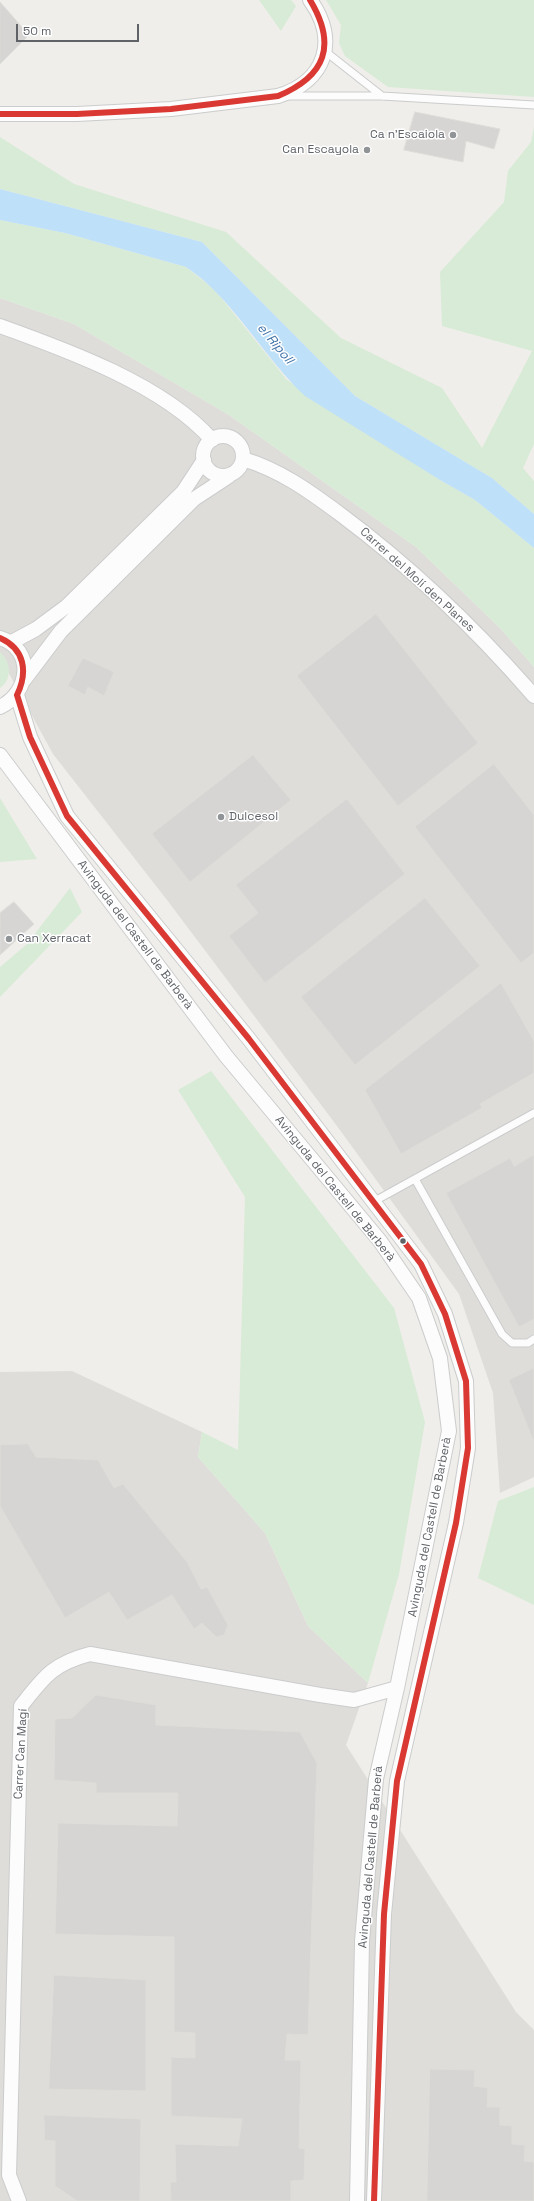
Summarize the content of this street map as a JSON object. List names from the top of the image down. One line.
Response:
{"streets":{"street":["Carrer del Molí den Planes","Avinguda del Castell de Barberà","Carrer Can Magí"]},"crossings":[["Avinguda del Castell de Barberà","Carrer Can Magí"]],"water":["el Ripoll"],"places":["Ca n'Escaiola","Can Escayola","Dulcesol","Can Xerracat"],"scale_bar":"50 m"}
